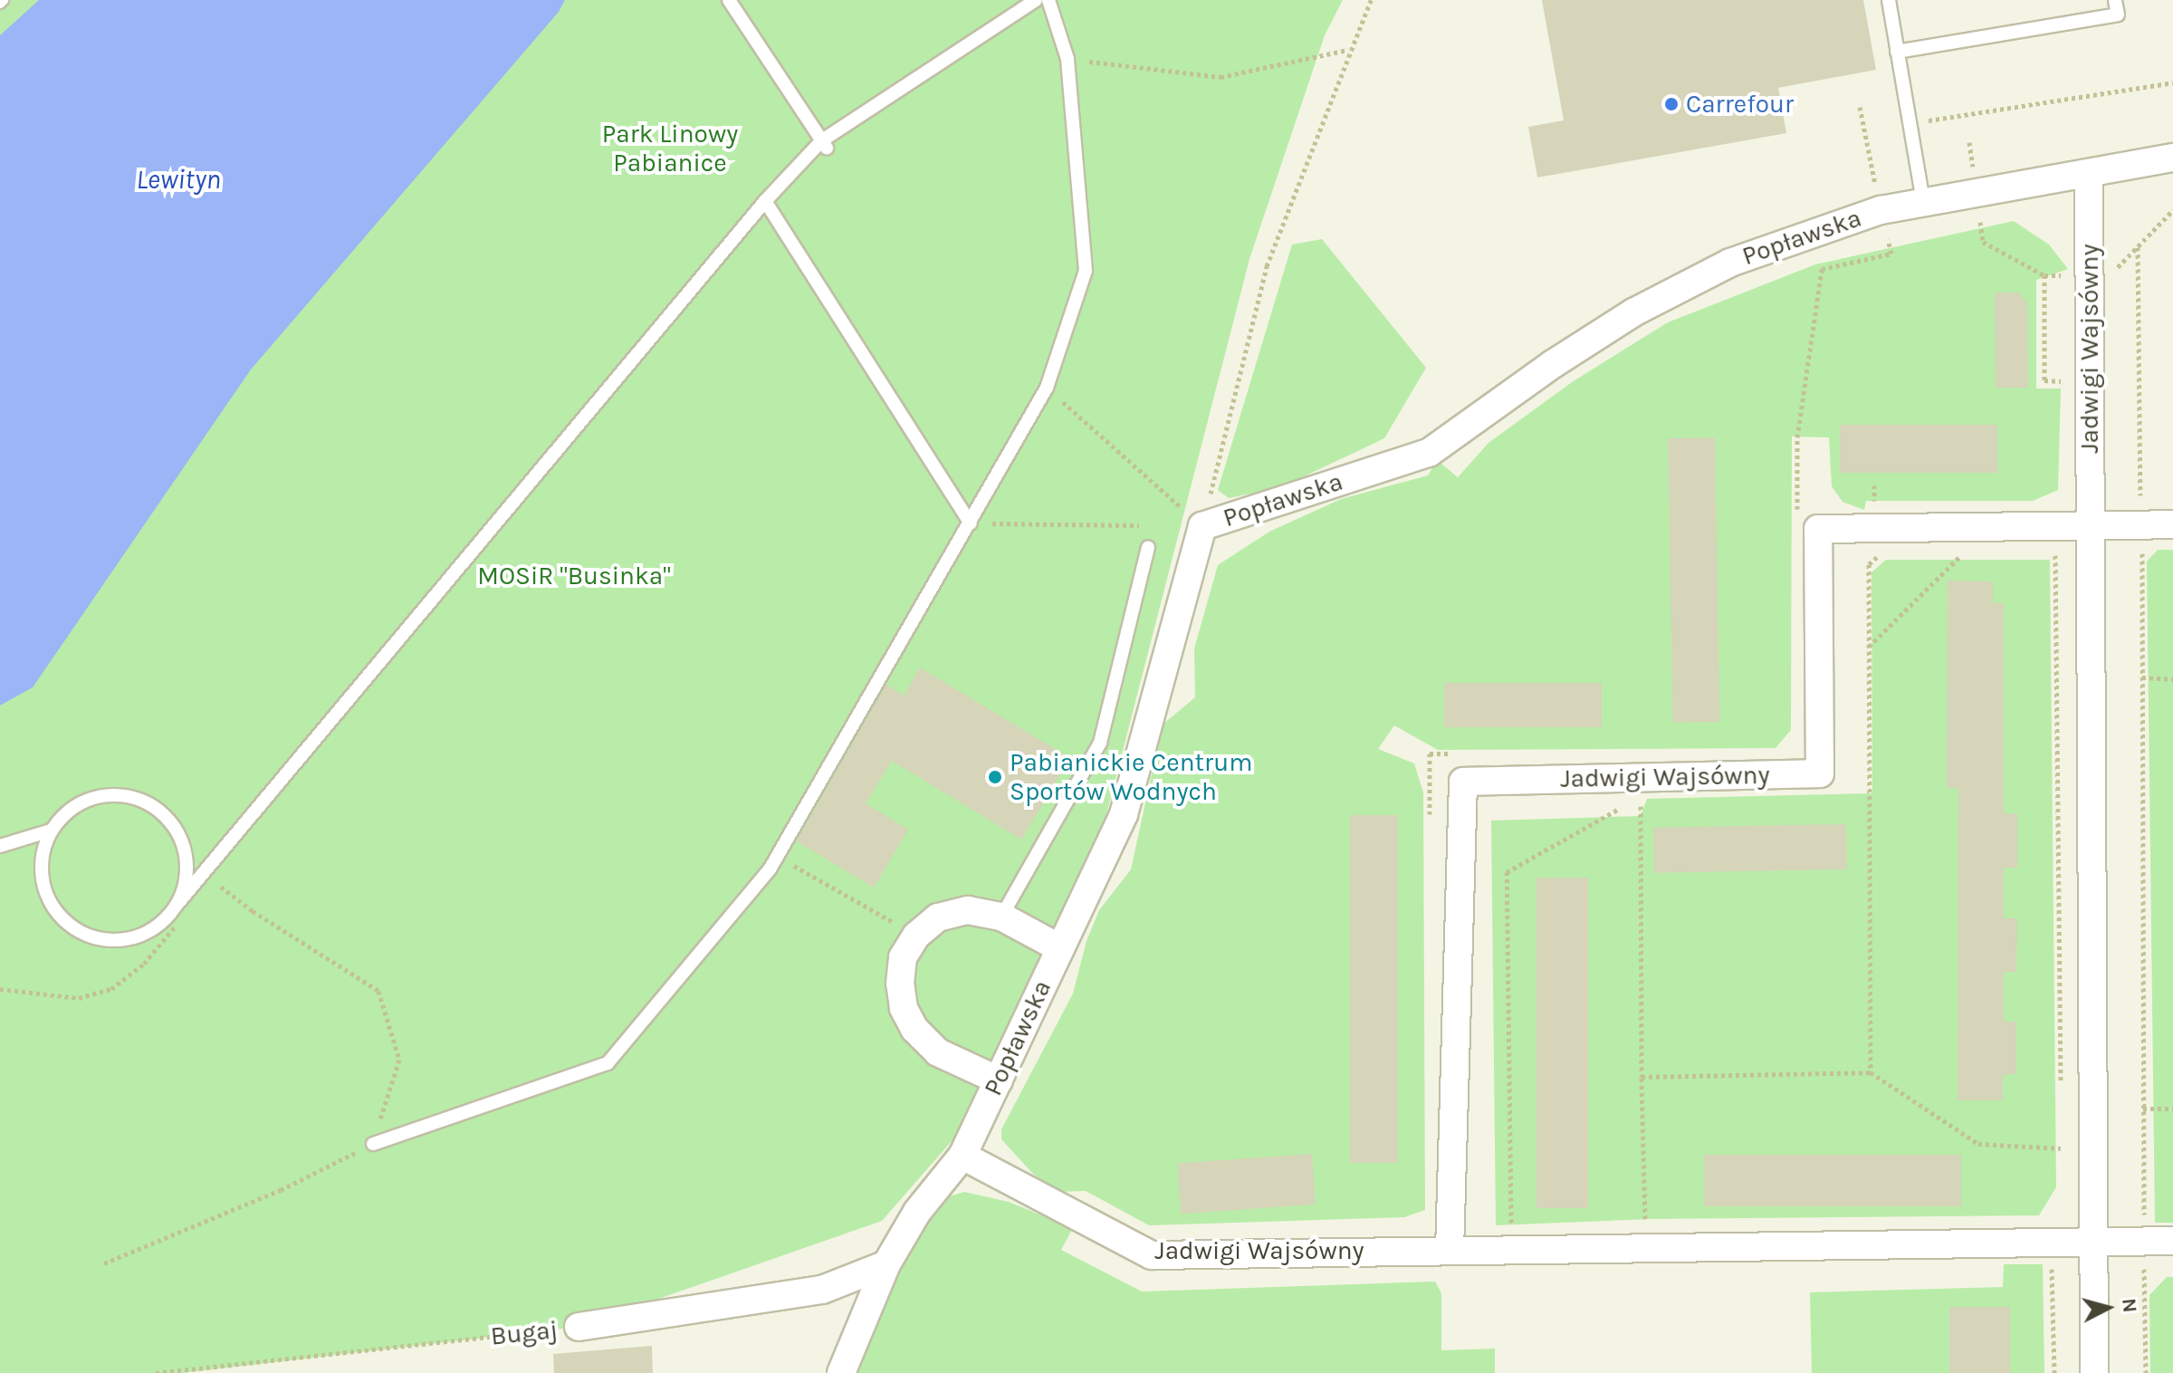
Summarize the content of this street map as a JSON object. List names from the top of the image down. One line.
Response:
{"streets":{"street":["Popławska","Jadwigi Wajsówny","Bugaj"]},"crossings":[["Popławska","Jadwigi Wajsówny"],["Popławska","Bugaj"]],"water":["Lewityn"],"parks":["Park Linowy Pabianice","MOSiR \"Businka\""],"places":["Carrefour","Pabianickie Centrum Sportów Wodnych"],"north":"right"}
